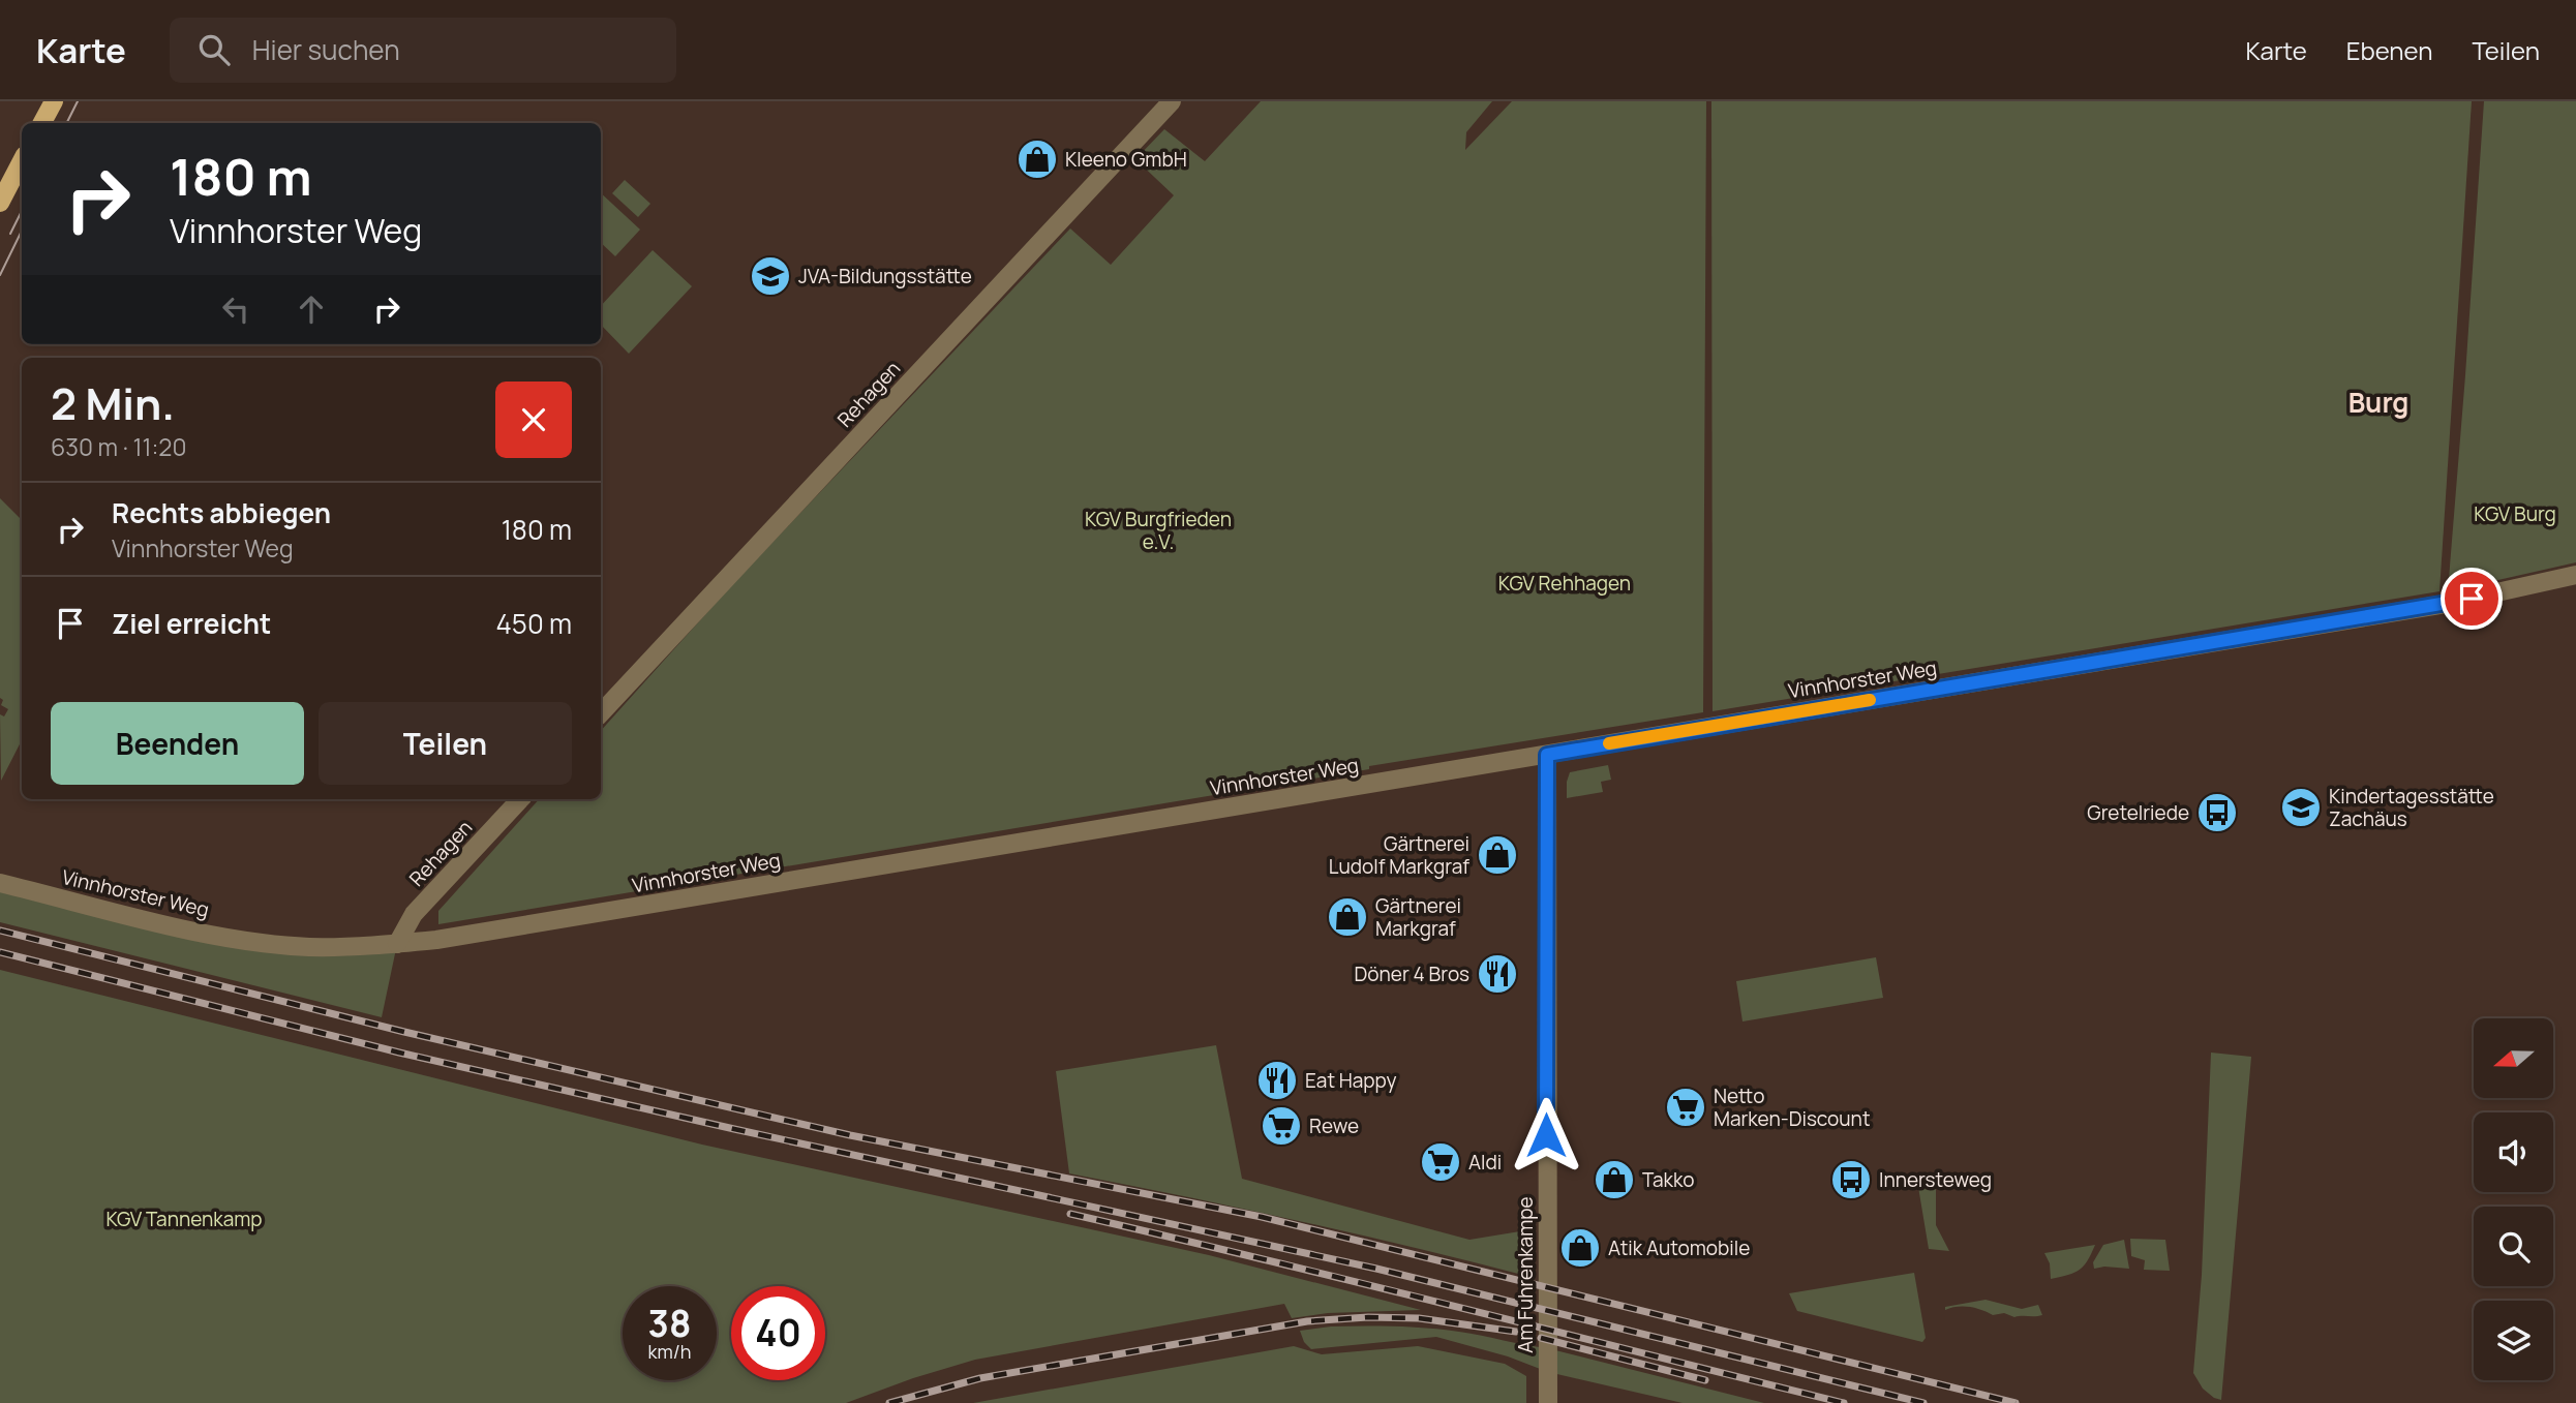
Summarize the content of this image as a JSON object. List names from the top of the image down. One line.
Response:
{"streets":{"street":["Rehagen","Vinnhorster Weg","Am Fuhrenkampe"]},"crossings":[["Rehagen","Vinnhorster Weg"],["Vinnhorster Weg","Am Fuhrenkampe"]],"districts":["Burg"],"parks":["KGV Burg","KGV Burgfrieden e.V.","KGV Rehhagen","KGV Tannenkamp"],"places":{"shop":["Kleeno GmbH","Gärtnerei Ludolf Markgraf","Gärtnerei Markgraf","Takko","Atik Automobile"],"school or university":["JVA-Bildungsstätte","Kindertagesstätte Zachäus"],"bus stop":["Gretelriede","Innersteweg"],"restaurant":["Döner 4 Bros","Eat Happy"],"supermarket":["Netto Marken-Discount","Rewe","Aldi"]},"north":"left","page":{"header":"Karte","search":"Hier suchen","nav":["Karte","Ebenen","Teilen"],"turn":["180 m","Vinnhorster Weg"],"heading":["2 Min.","630 m · 11:20"],"list":[{"name":"Rechts abbiegen","note":"Vinnhorster Weg","value":"180 m"},{"name":"Ziel erreicht","value":"450 m"}],"buttons":["Beenden","Teilen"],"speed":"38 km/h","limit":"40"}}
